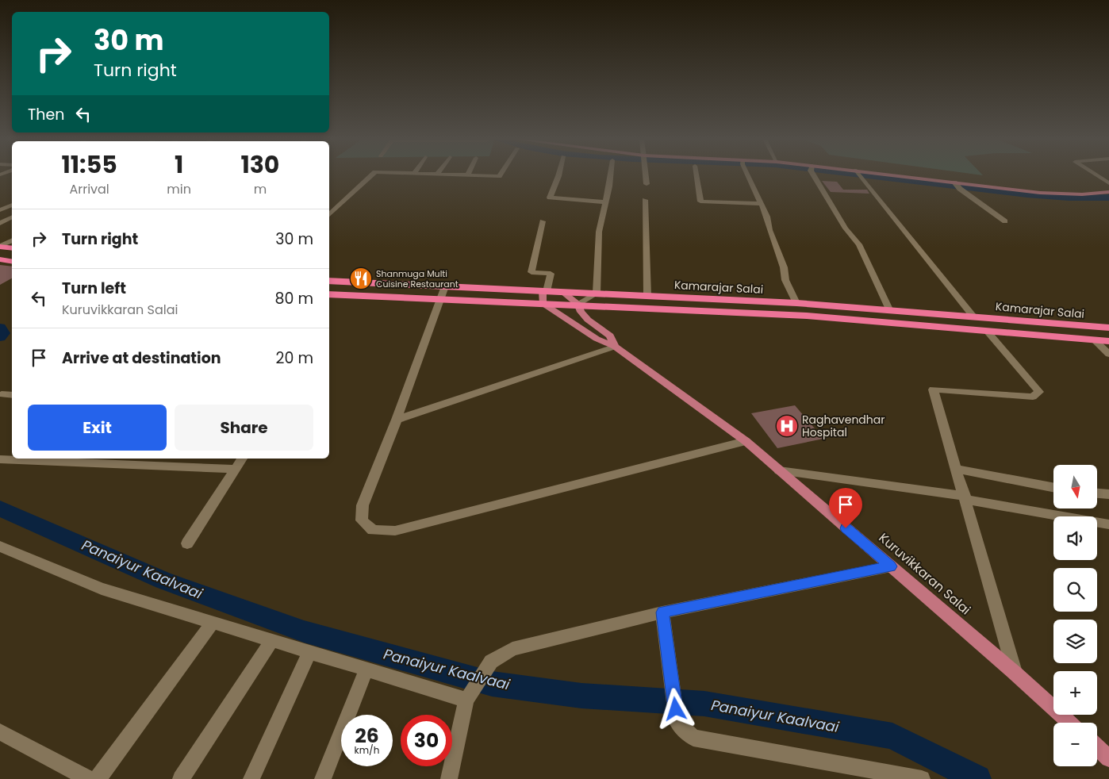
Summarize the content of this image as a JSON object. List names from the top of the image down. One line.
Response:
{"streets":{"highway":["Kamarajar Salai"],"main road":["Kuruvikkaran Salai"]},"crossings":[["Kamarajar Salai","Kuruvikkaran Salai"]],"water":["Panaiyur Kaalvaai"],"places":{"restaurant":["Shanmuga Multi Cuisine Restaurant"],"hospital":["Raghavendhar Hospital"]},"north":"bottom","page":{"turn":["30 m","Turn right"],"then":"Then","eta":["11:55","Arrival","1","min","130","m"],"list":[{"name":"Turn right","value":"30 m"},{"name":"Turn left","note":"Kuruvikkaran Salai","value":"80 m"},{"name":"Arrive at destination","value":"20 m"}],"buttons":["Exit","Share"],"map_buttons":["+","−"],"speed":"26 km/h","limit":"30"}}
